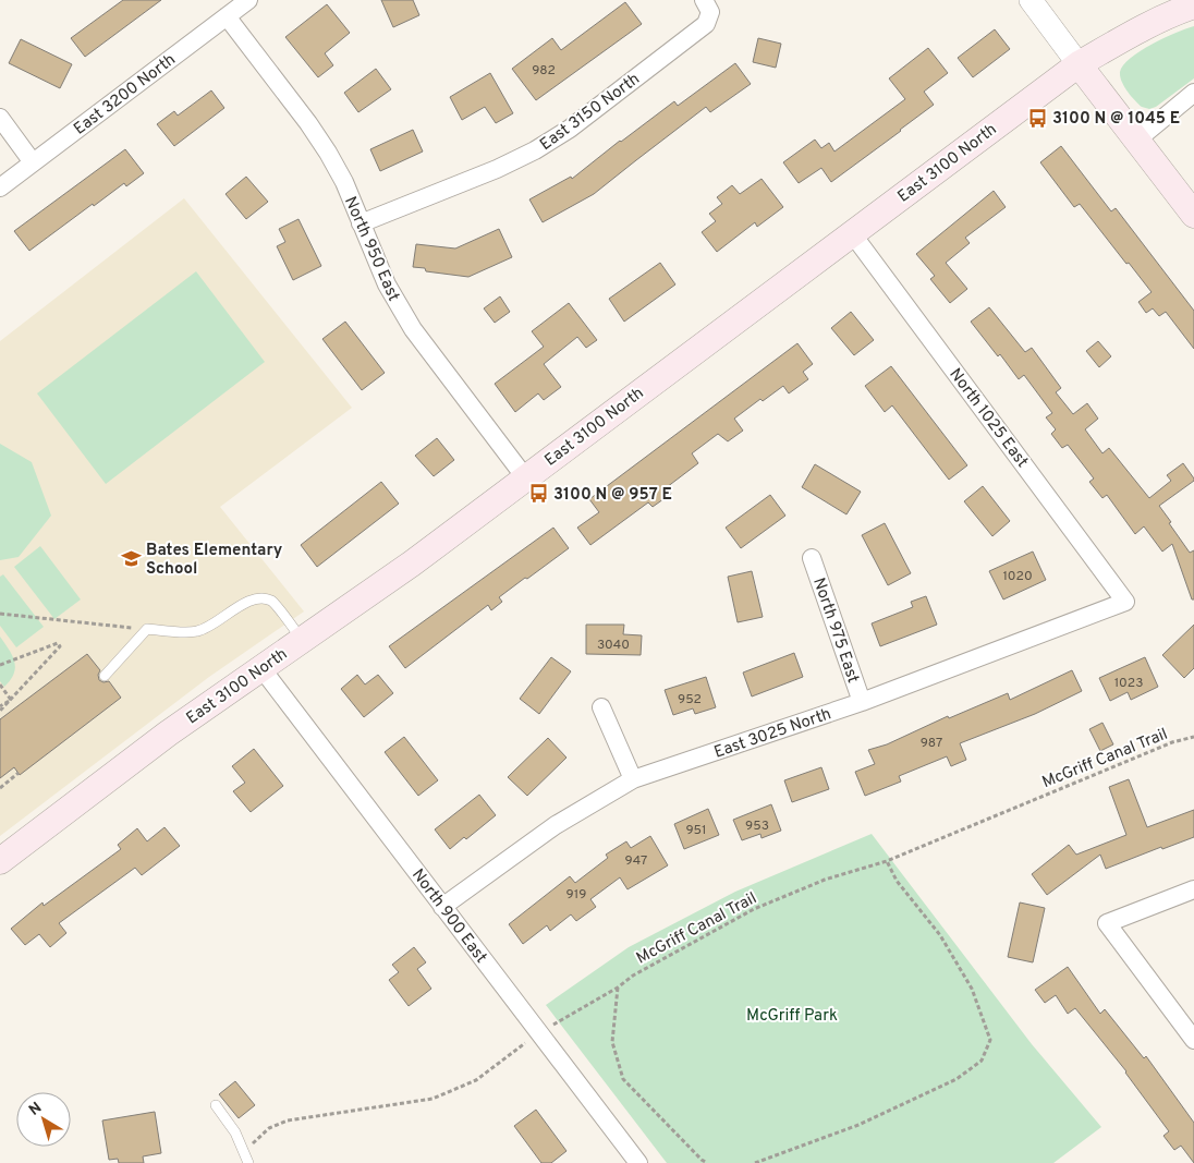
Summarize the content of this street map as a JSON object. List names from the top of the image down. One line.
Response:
{"streets":{"main road":["East 3100 North"],"street":["East 3200 North","East 3150 North","North 950 East","North 1025 East","North 975 East","East 3025 North","North 900 East"],"path":["McGriff Canal Trail"]},"crossings":[["East 3200 North","North 950 East"],["East 3150 North","North 950 East"],["East 3100 North","North 950 East"],["East 3100 North","North 1025 East"],["East 3100 North","North 900 East"],["North 1025 East","East 3025 North"],["North 975 East","East 3025 North"],["East 3025 North","North 900 East"],["McGriff Canal Trail","North 900 East"]],"parks":["McGriff Park"],"places":{"bus stop":["3100 N @ 1045 E","3100 N @ 957 E"],"school or university":["Bates Elementary School"]},"house_numbers":["982","1020","3040","1023","952","987","953","951","947","919"],"north":"top left"}
